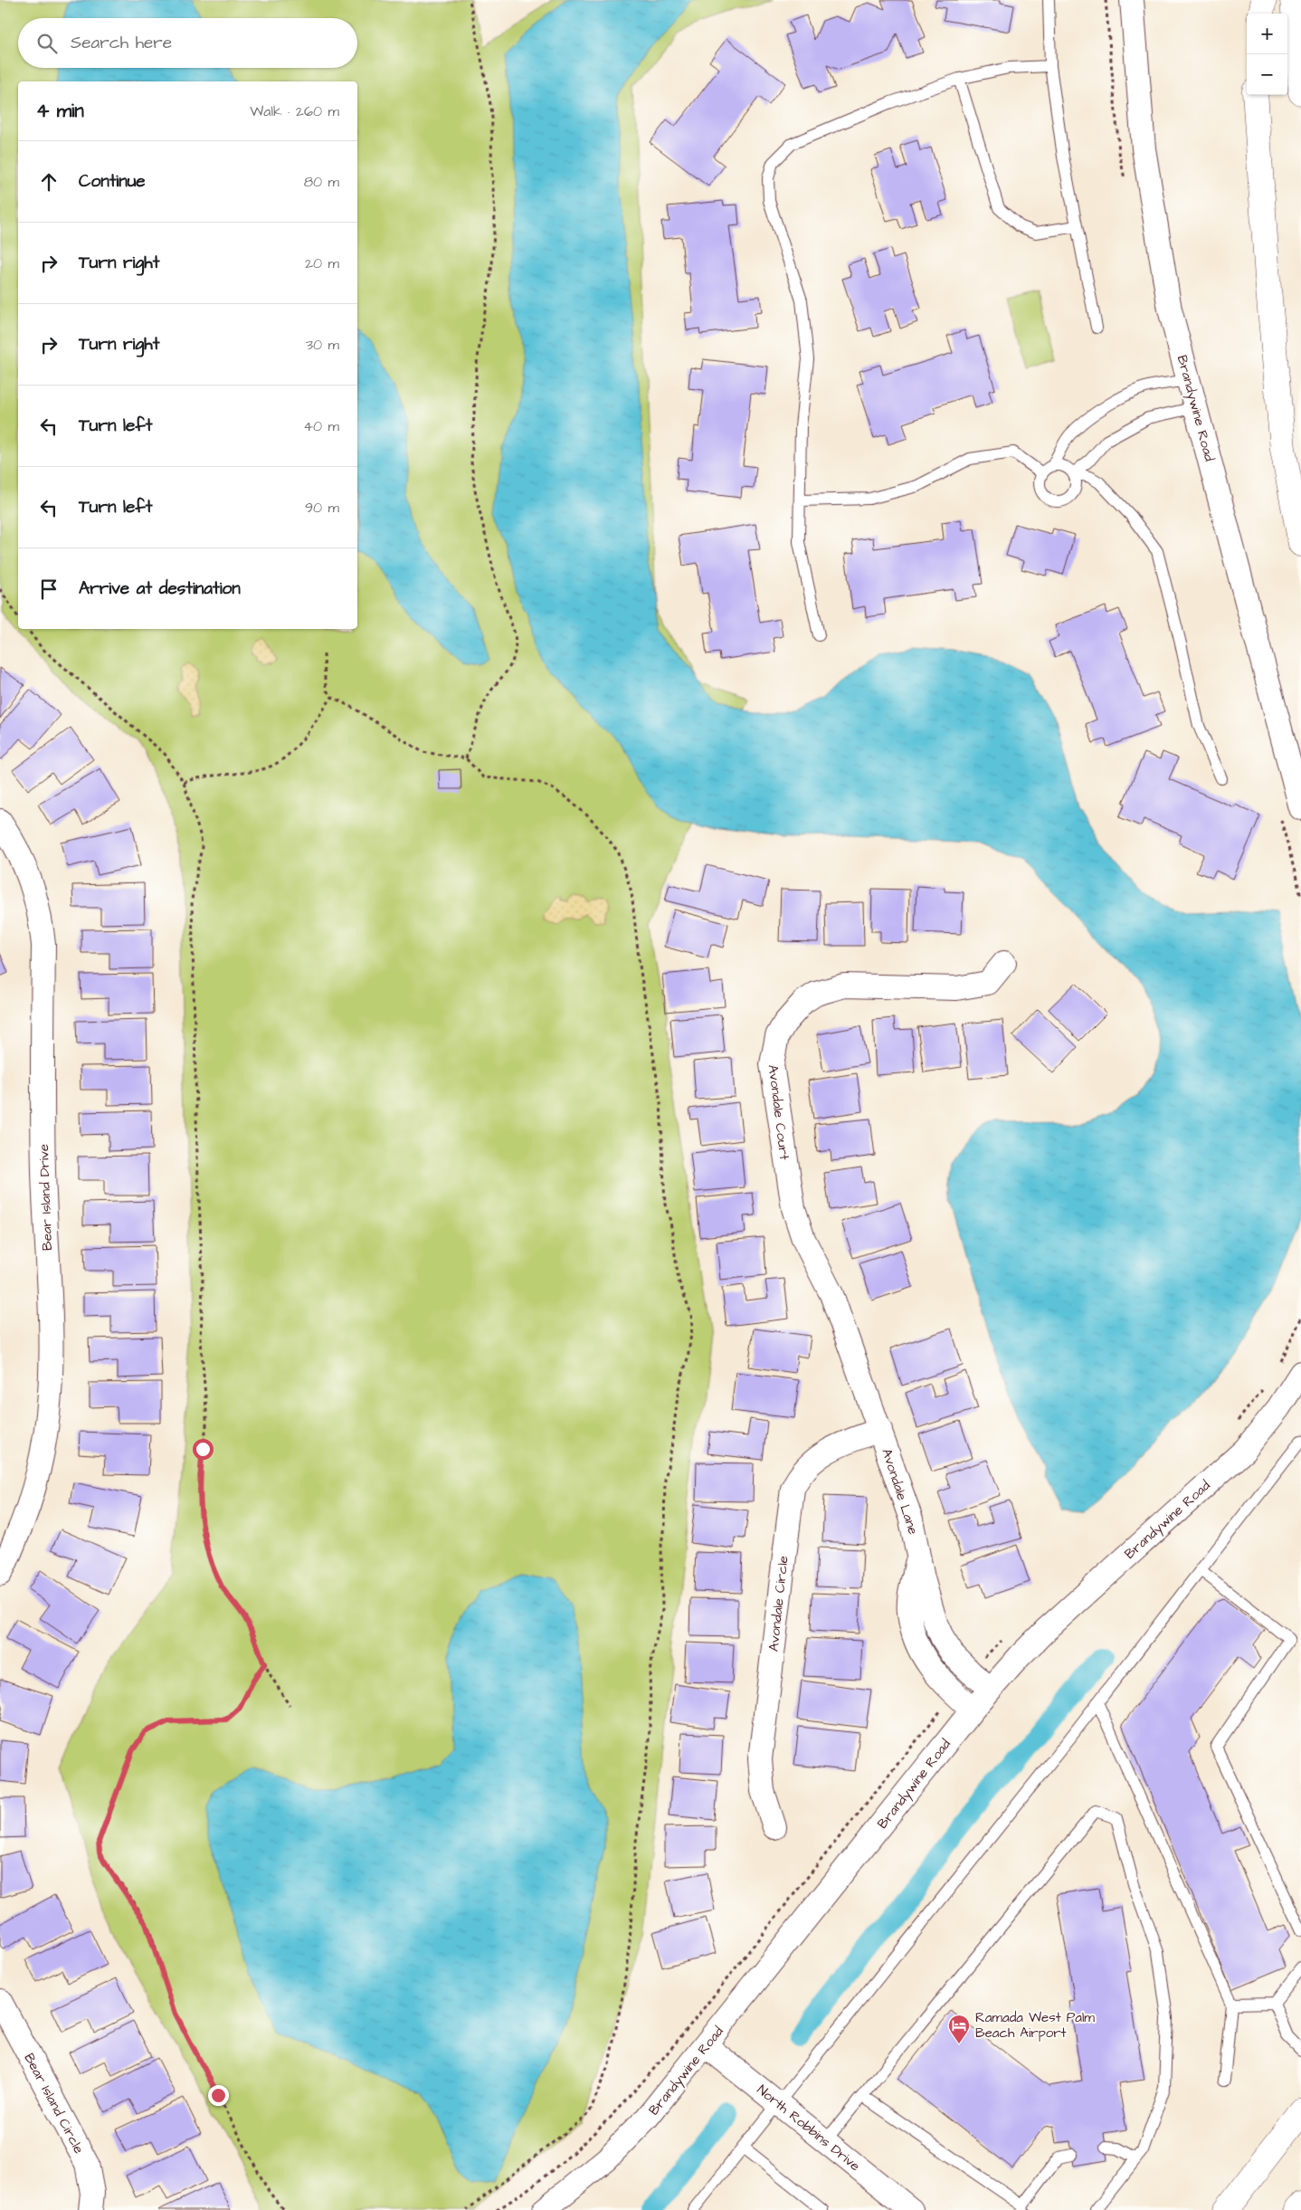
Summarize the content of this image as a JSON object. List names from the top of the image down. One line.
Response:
{"streets":{"street":["Brandywine Road","Avondale Court","Bear Island Drive","Avondale Lane","Avondale Circle","Bear Island Circle","North Robbins Drive"]},"crossings":[["Brandywine Road","Avondale Lane"],["Brandywine Road","North Robbins Drive"],["Avondale Court","Avondale Lane"],["Avondale Court","Avondale Circle"],["Avondale Lane","Avondale Circle"]],"places":{"hotel":["Ramada West Palm Beach Airport"]},"page":{"map_buttons":["+","−"],"search":"Search here","heading":["4 min","Walk · 260 m"],"list":[["Continue","80 m"],["Turn right","20 m"],["Turn right","30 m"],["Turn left","40 m"],["Turn left","90 m"],"Arrive at destination"]}}
